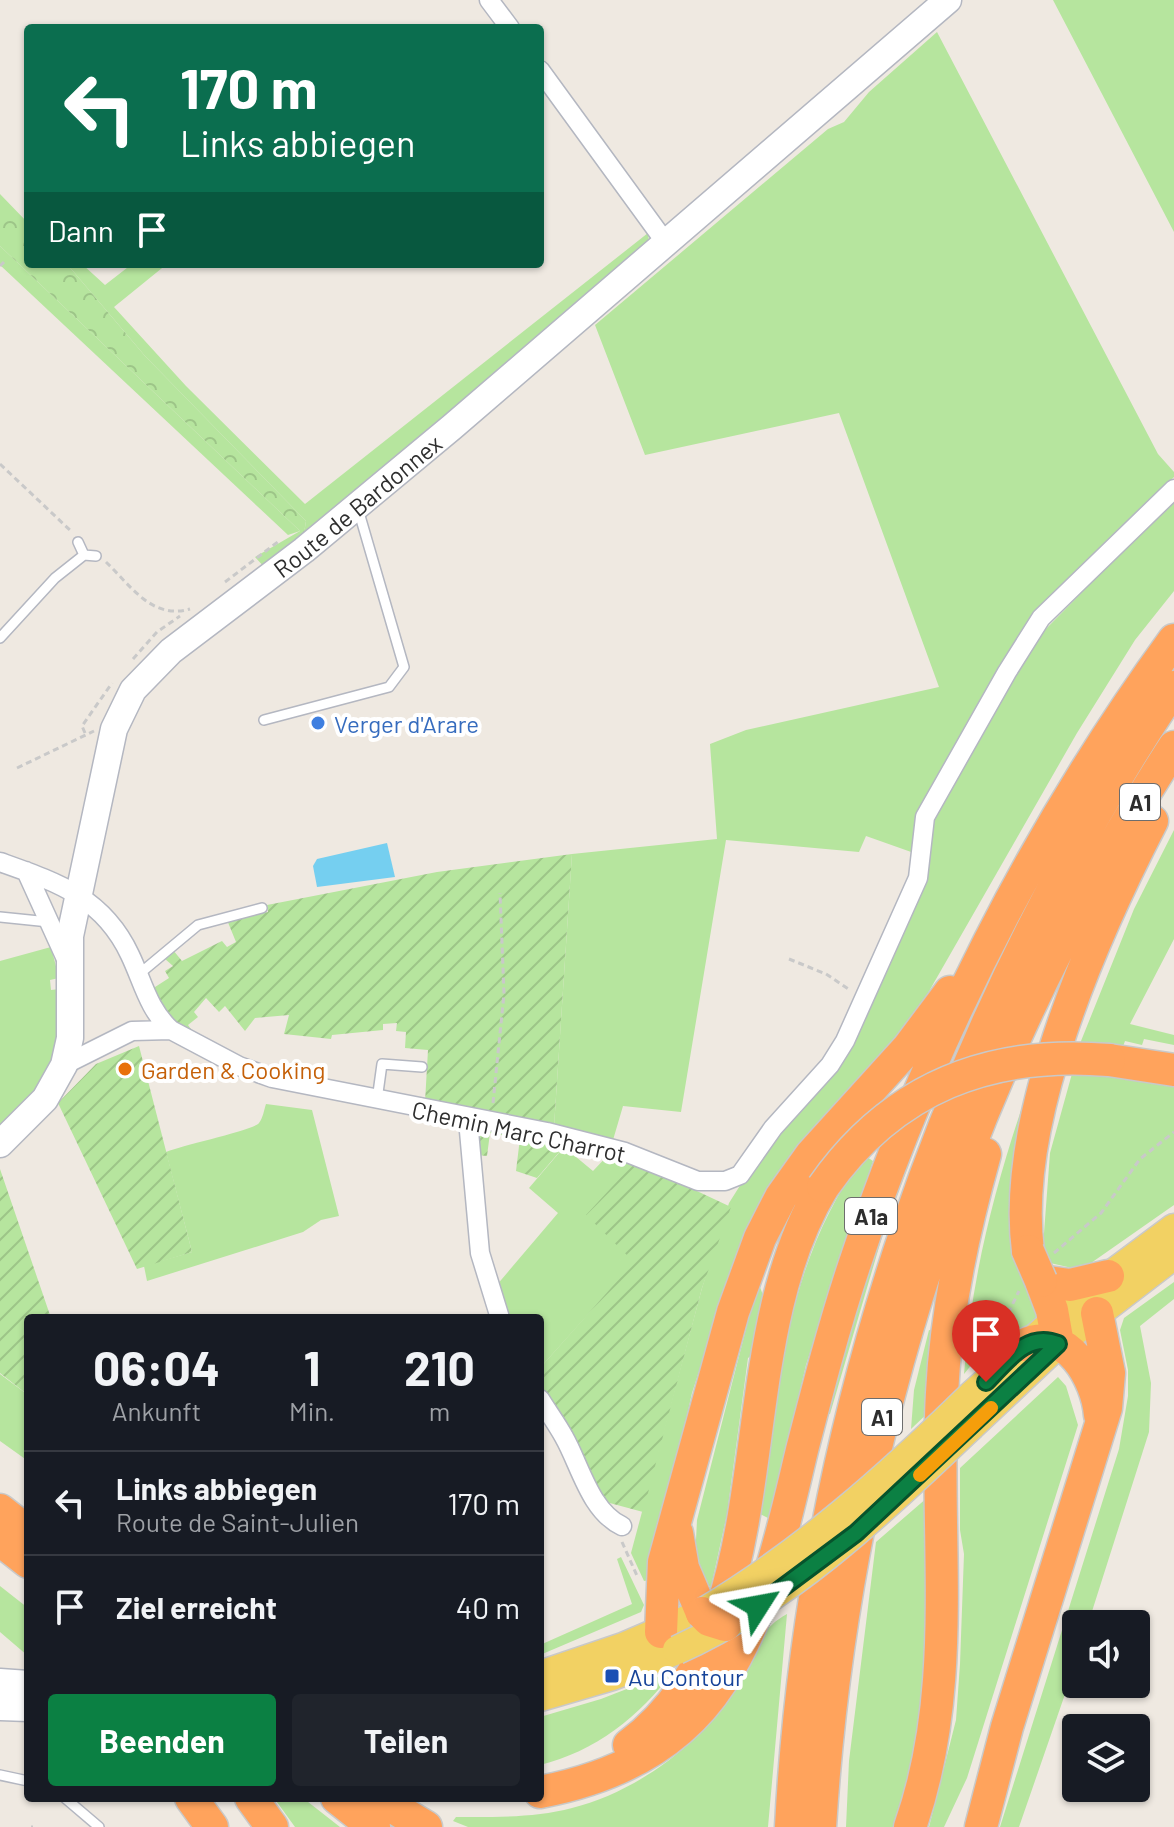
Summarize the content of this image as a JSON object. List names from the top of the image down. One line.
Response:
{"streets":{"highway":["A1","A1a"],"street":["Route de Bardonnex","Chemin Marc Charrot"]},"crossings":[["Route de Bardonnex","Chemin Marc Charrot"]],"places":{"other":["Verger d'Arare","Garden & Cooking"],"transit":["Au Contour"]},"page":{"turn":["170 m","Links abbiegen"],"then":"Dann","eta":["06:04","Ankunft","1","Min.","210","m"],"list":[{"name":"Links abbiegen","note":"Route de Saint-Julien","value":"170 m"},{"name":"Ziel erreicht","value":"40 m"}],"buttons":["Beenden","Teilen"]}}
